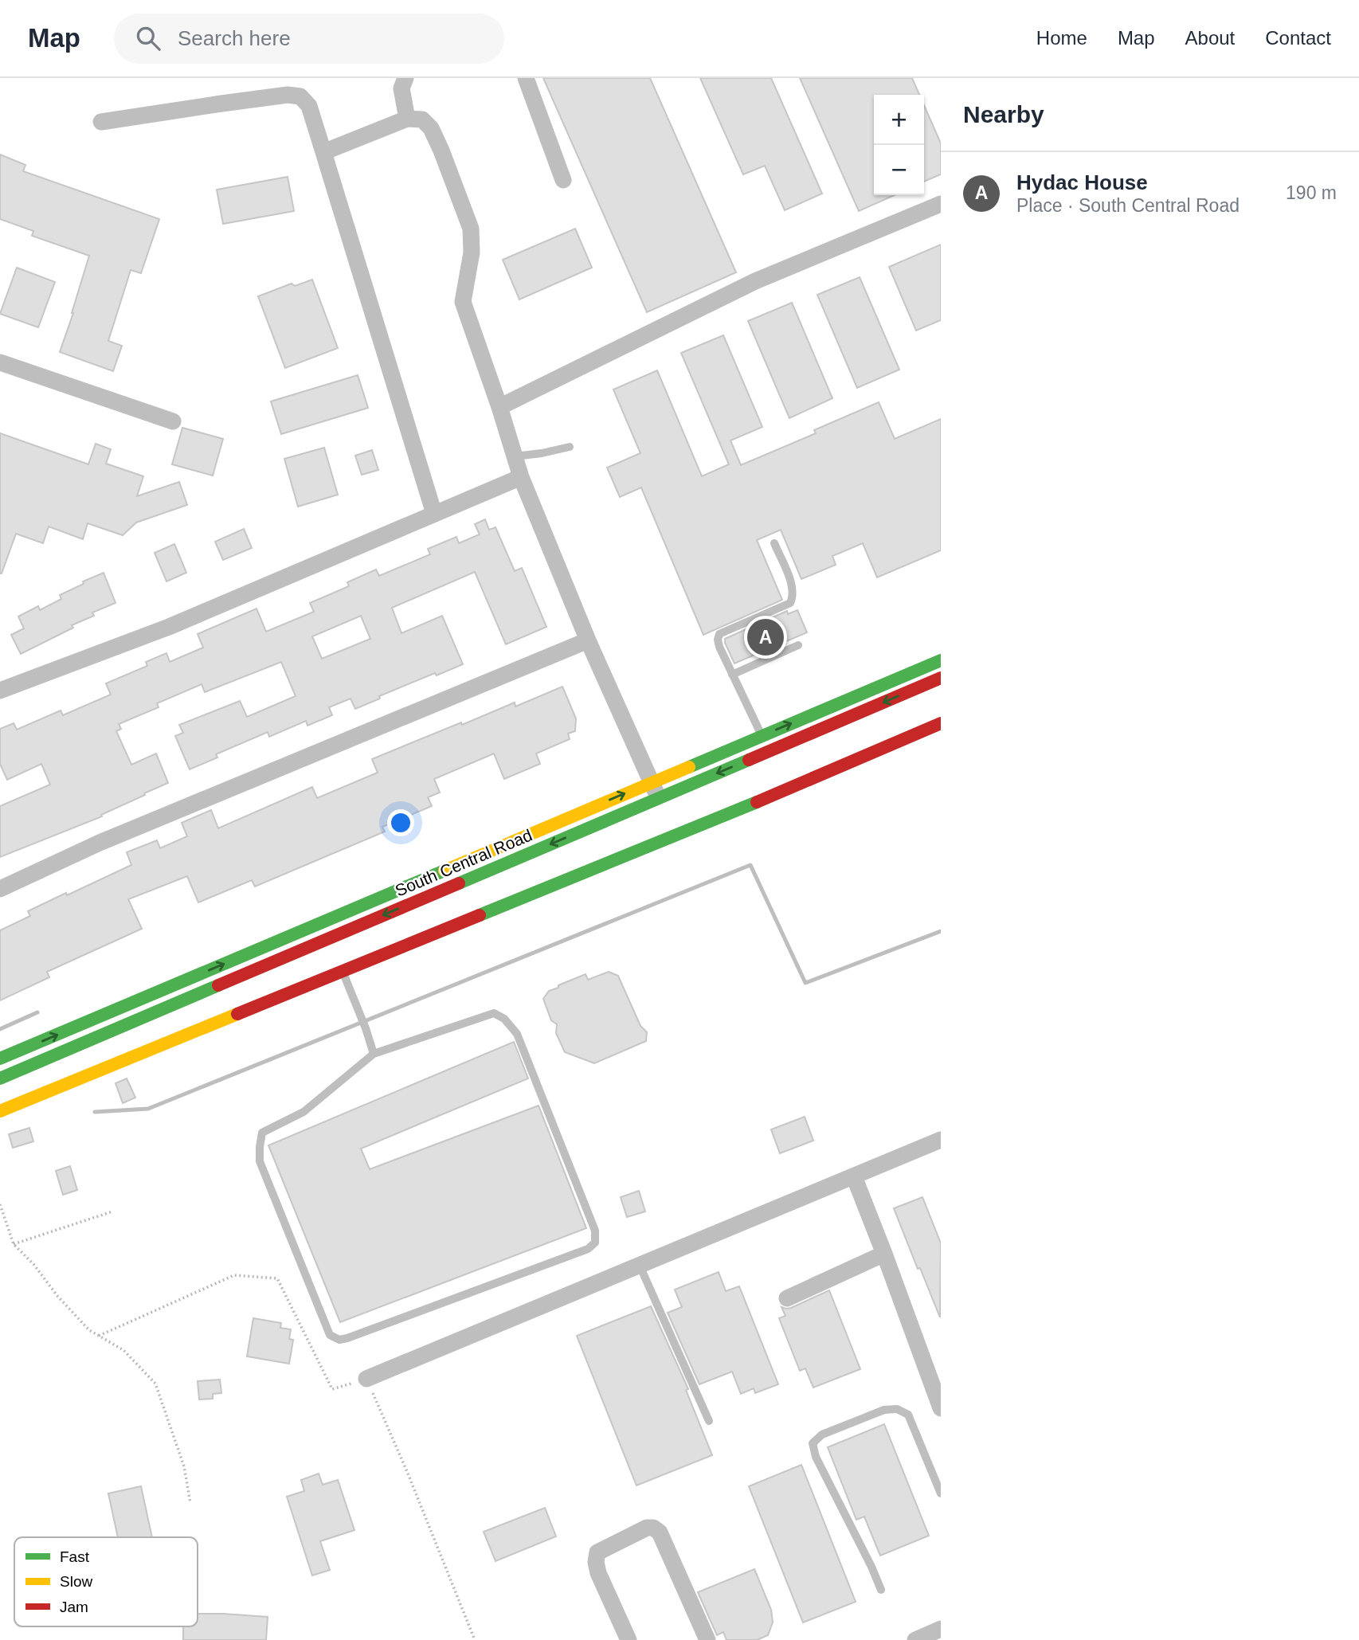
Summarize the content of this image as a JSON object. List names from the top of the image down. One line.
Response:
{"streets":{"main road":["South Central Road"]},"legend":["Fast","Slow","Jam"],"page":{"header":"Map","search":"Search here","nav":["Home","Map","About","Contact"],"heading":"Nearby","map_buttons":["+","−"],"list":[{"mark":"A","name":"Hydac House","note":"Place · South Central Road","value":"190 m"}],"pins":"A"}}
